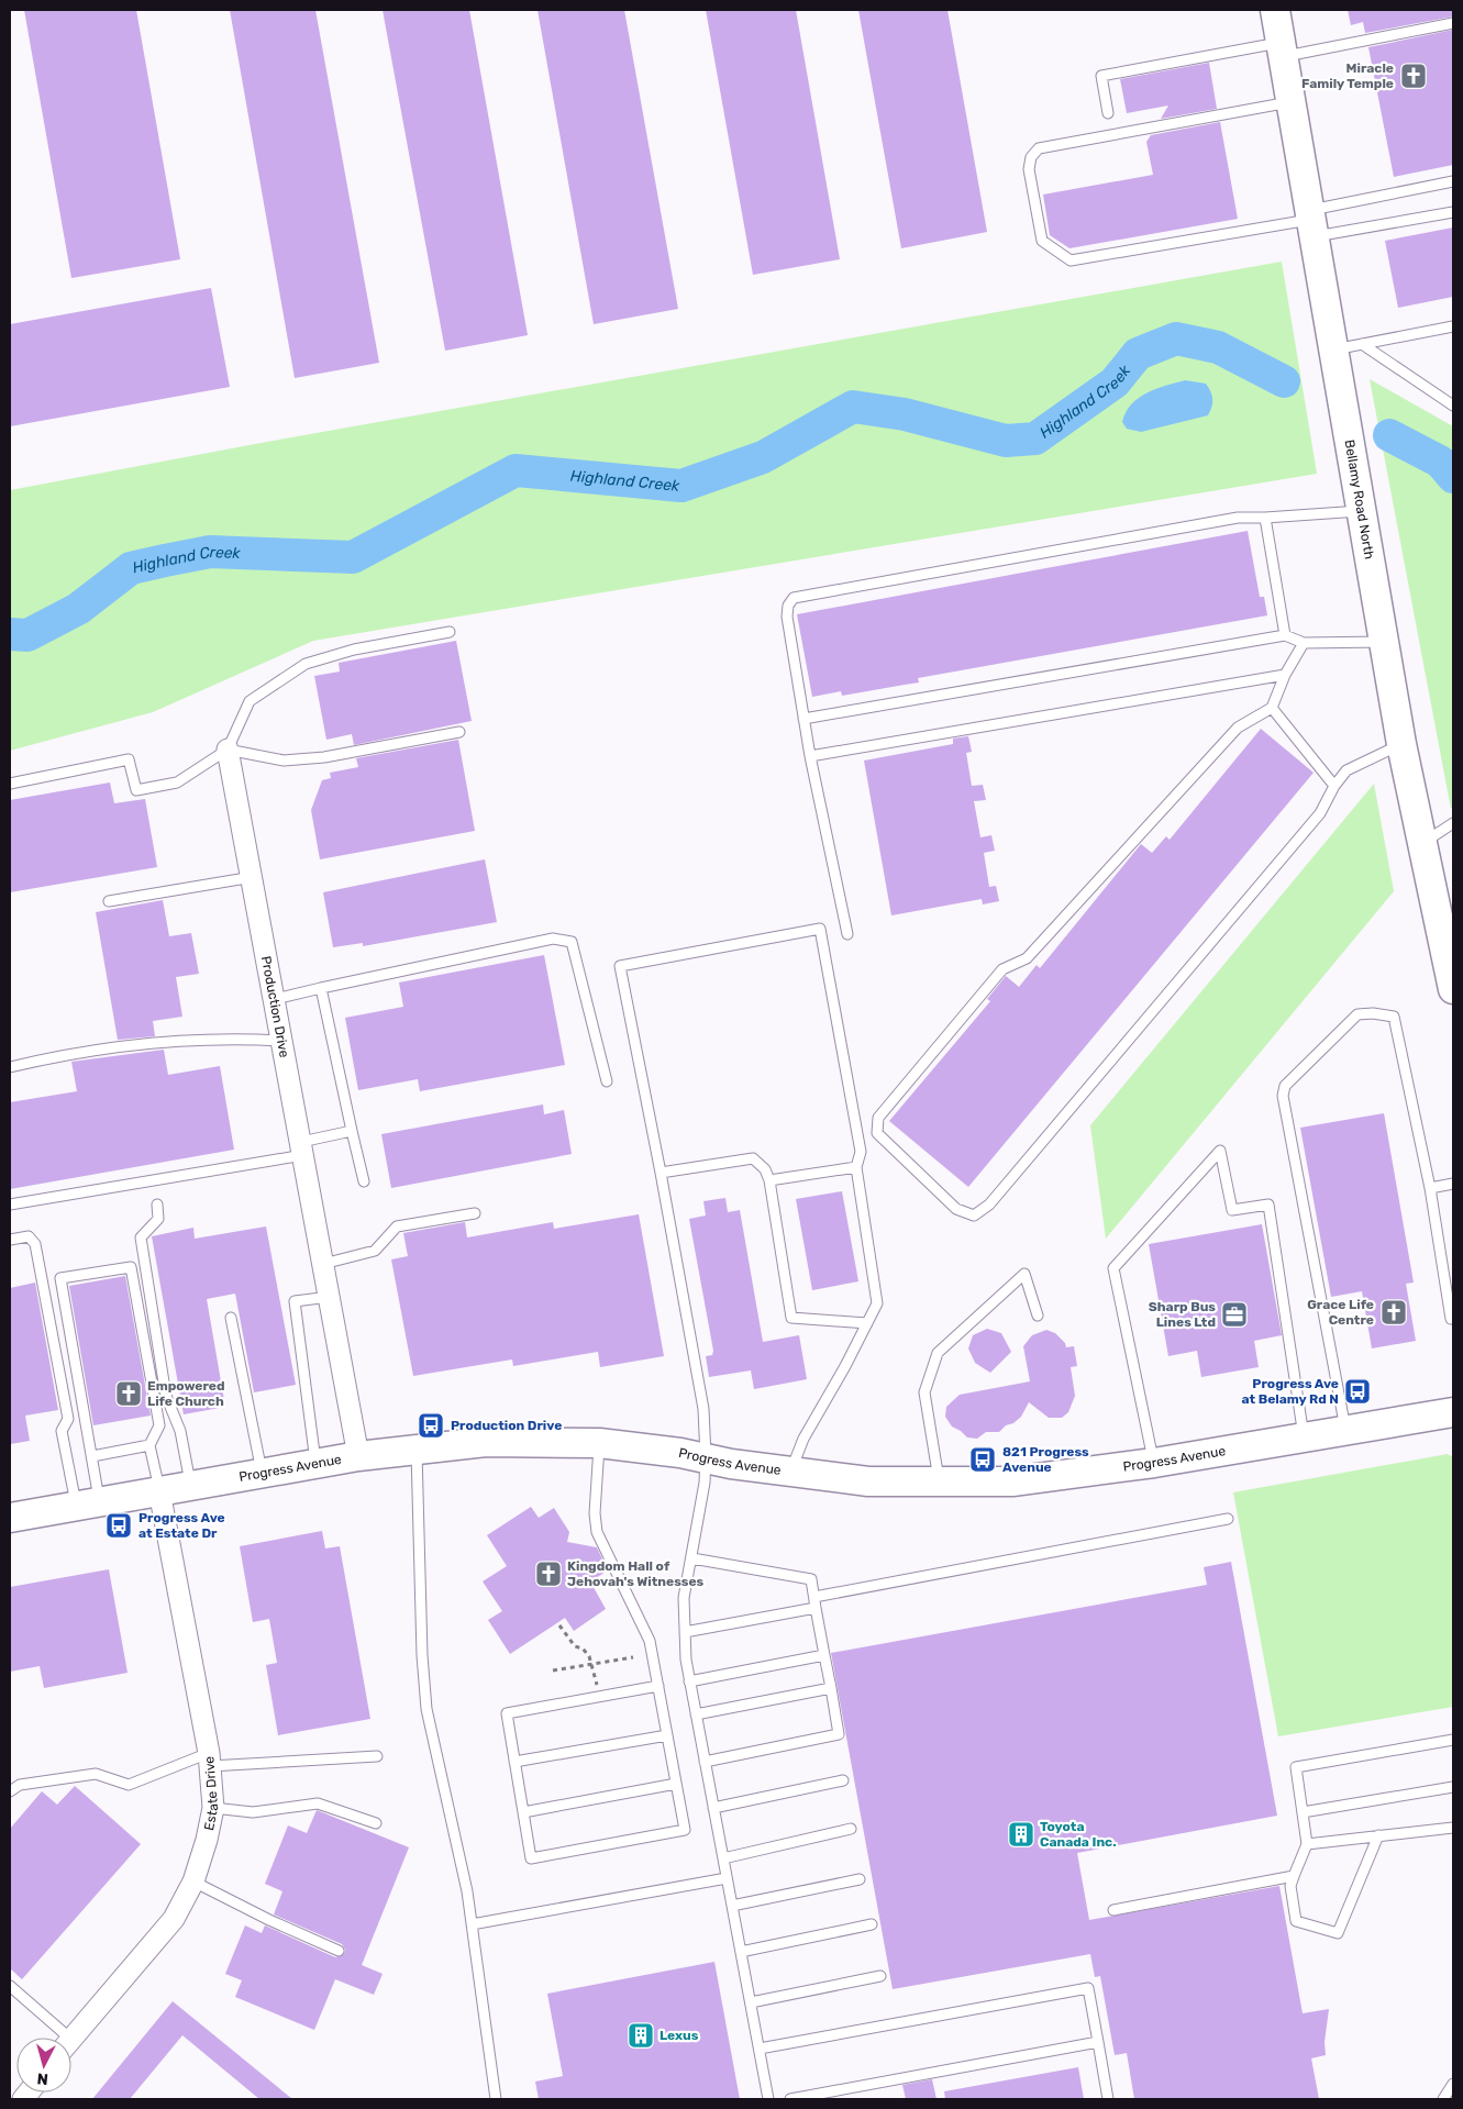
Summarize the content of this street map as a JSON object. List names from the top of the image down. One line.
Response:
{"streets":{"main road":["Bellamy Road North","Progress Avenue"],"street":["Production Drive","Estate Drive"]},"crossings":[["Production Drive","Progress Avenue"],["Progress Avenue","Estate Drive"]],"water":["Highland Creek"],"places":{"church":["Miracle Family Temple","Grace Life Centre","Empowered Life Church","Kingdom Hall of Jehovah's Witnesses"],"office":["Sharp Bus Lines Ltd"],"bus stop":["Progress Ave at Belamy Rd N","Production Drive","821 Progress Avenue","Progress Ave at Estate Dr"],"building":["Toyota Canada Inc.","Lexus"]},"north":"bottom"}
